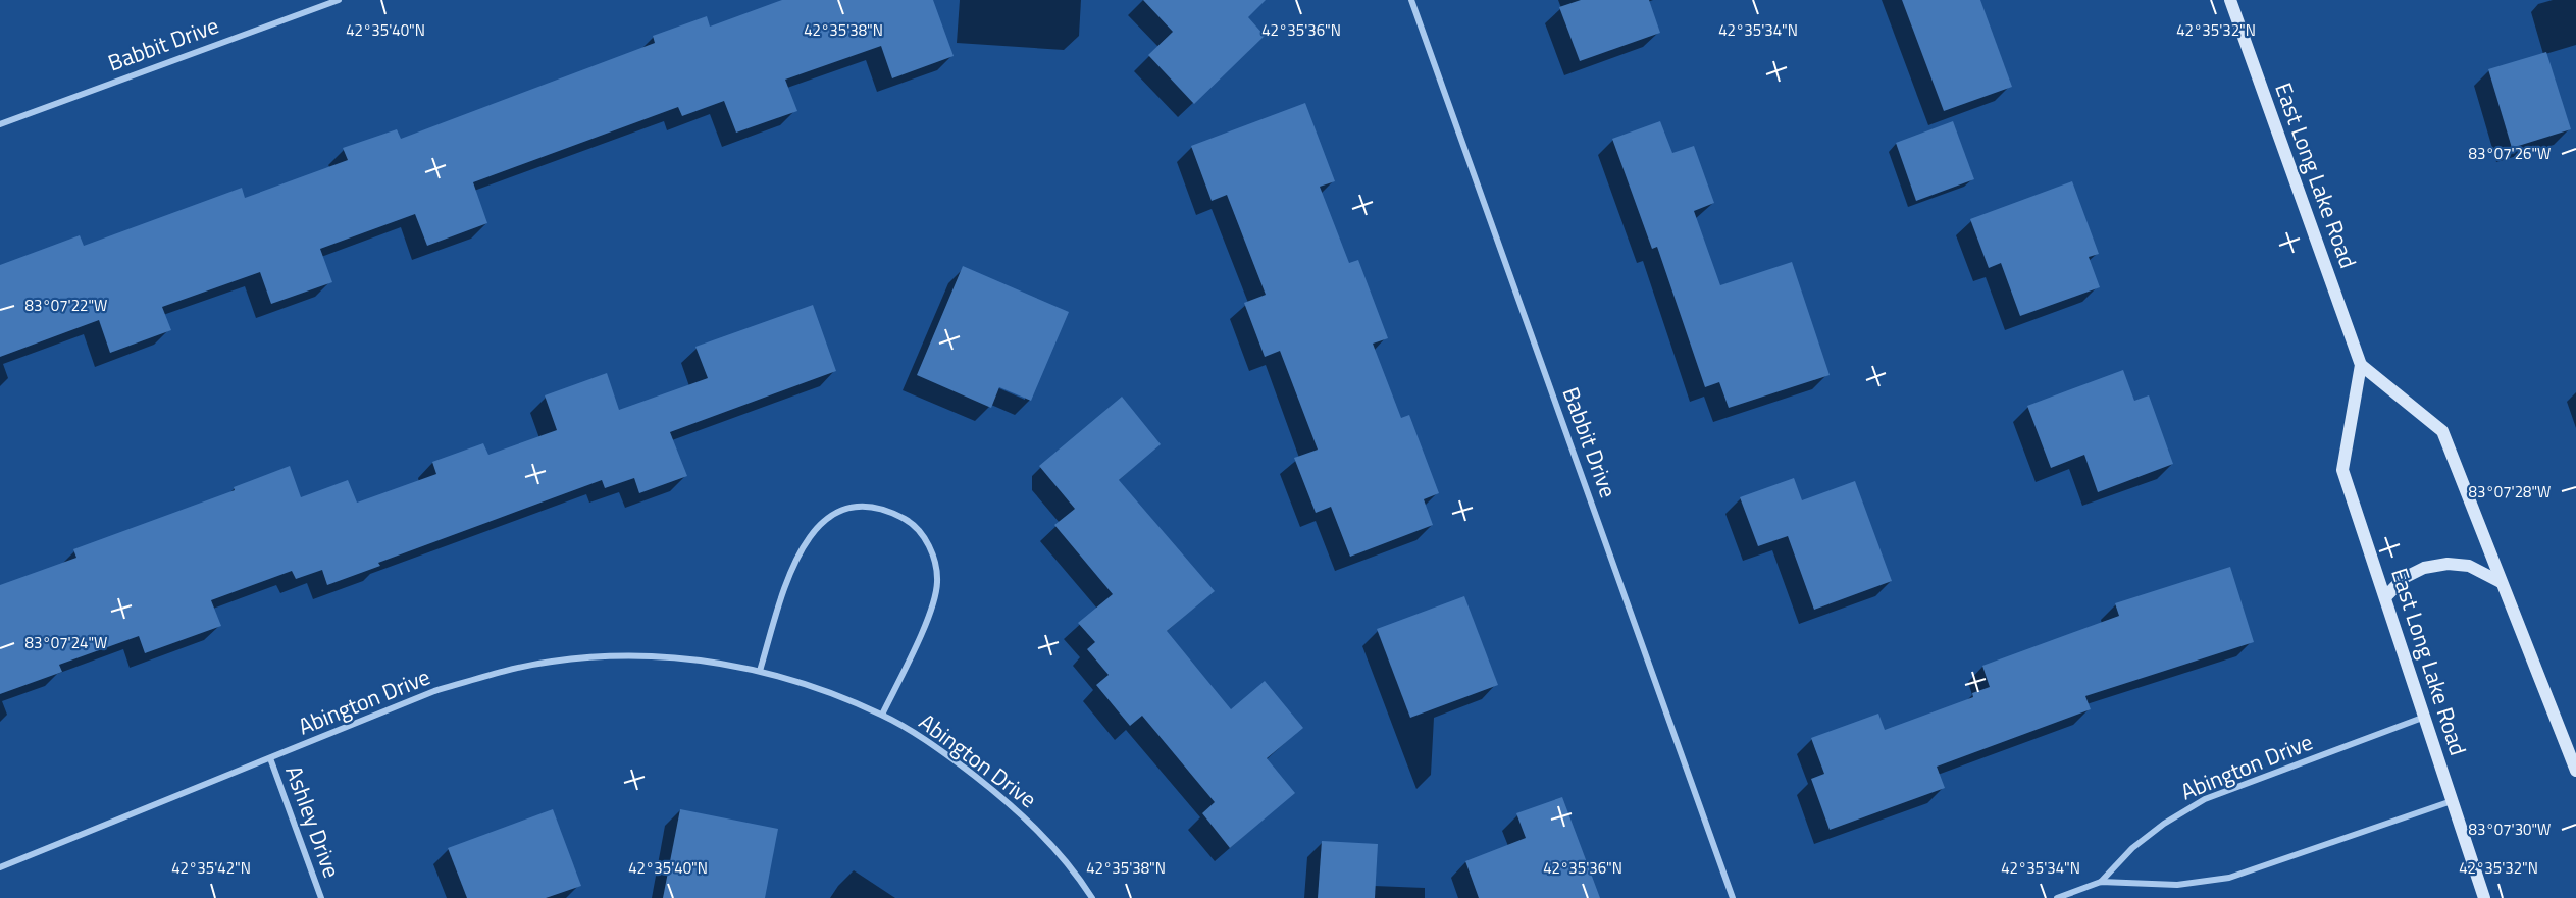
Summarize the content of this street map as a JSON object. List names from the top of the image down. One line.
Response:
{"streets":{"main road":["East Long Lake Road"],"street":["Babbit Drive","Abington Drive","Ashley Drive"]},"crossings":[["East Long Lake Road","Abington Drive"],["Abington Drive","Ashley Drive"]],"coordinates":["42°35'40\"N","42°35'38\"N","42°35'36\"N","42°35'34\"N","42°35'32\"N","83°07'26\"W","83°07'22\"W","83°07'28\"W","83°07'24\"W","83°07'30\"W","42°35'42\"N"]}
